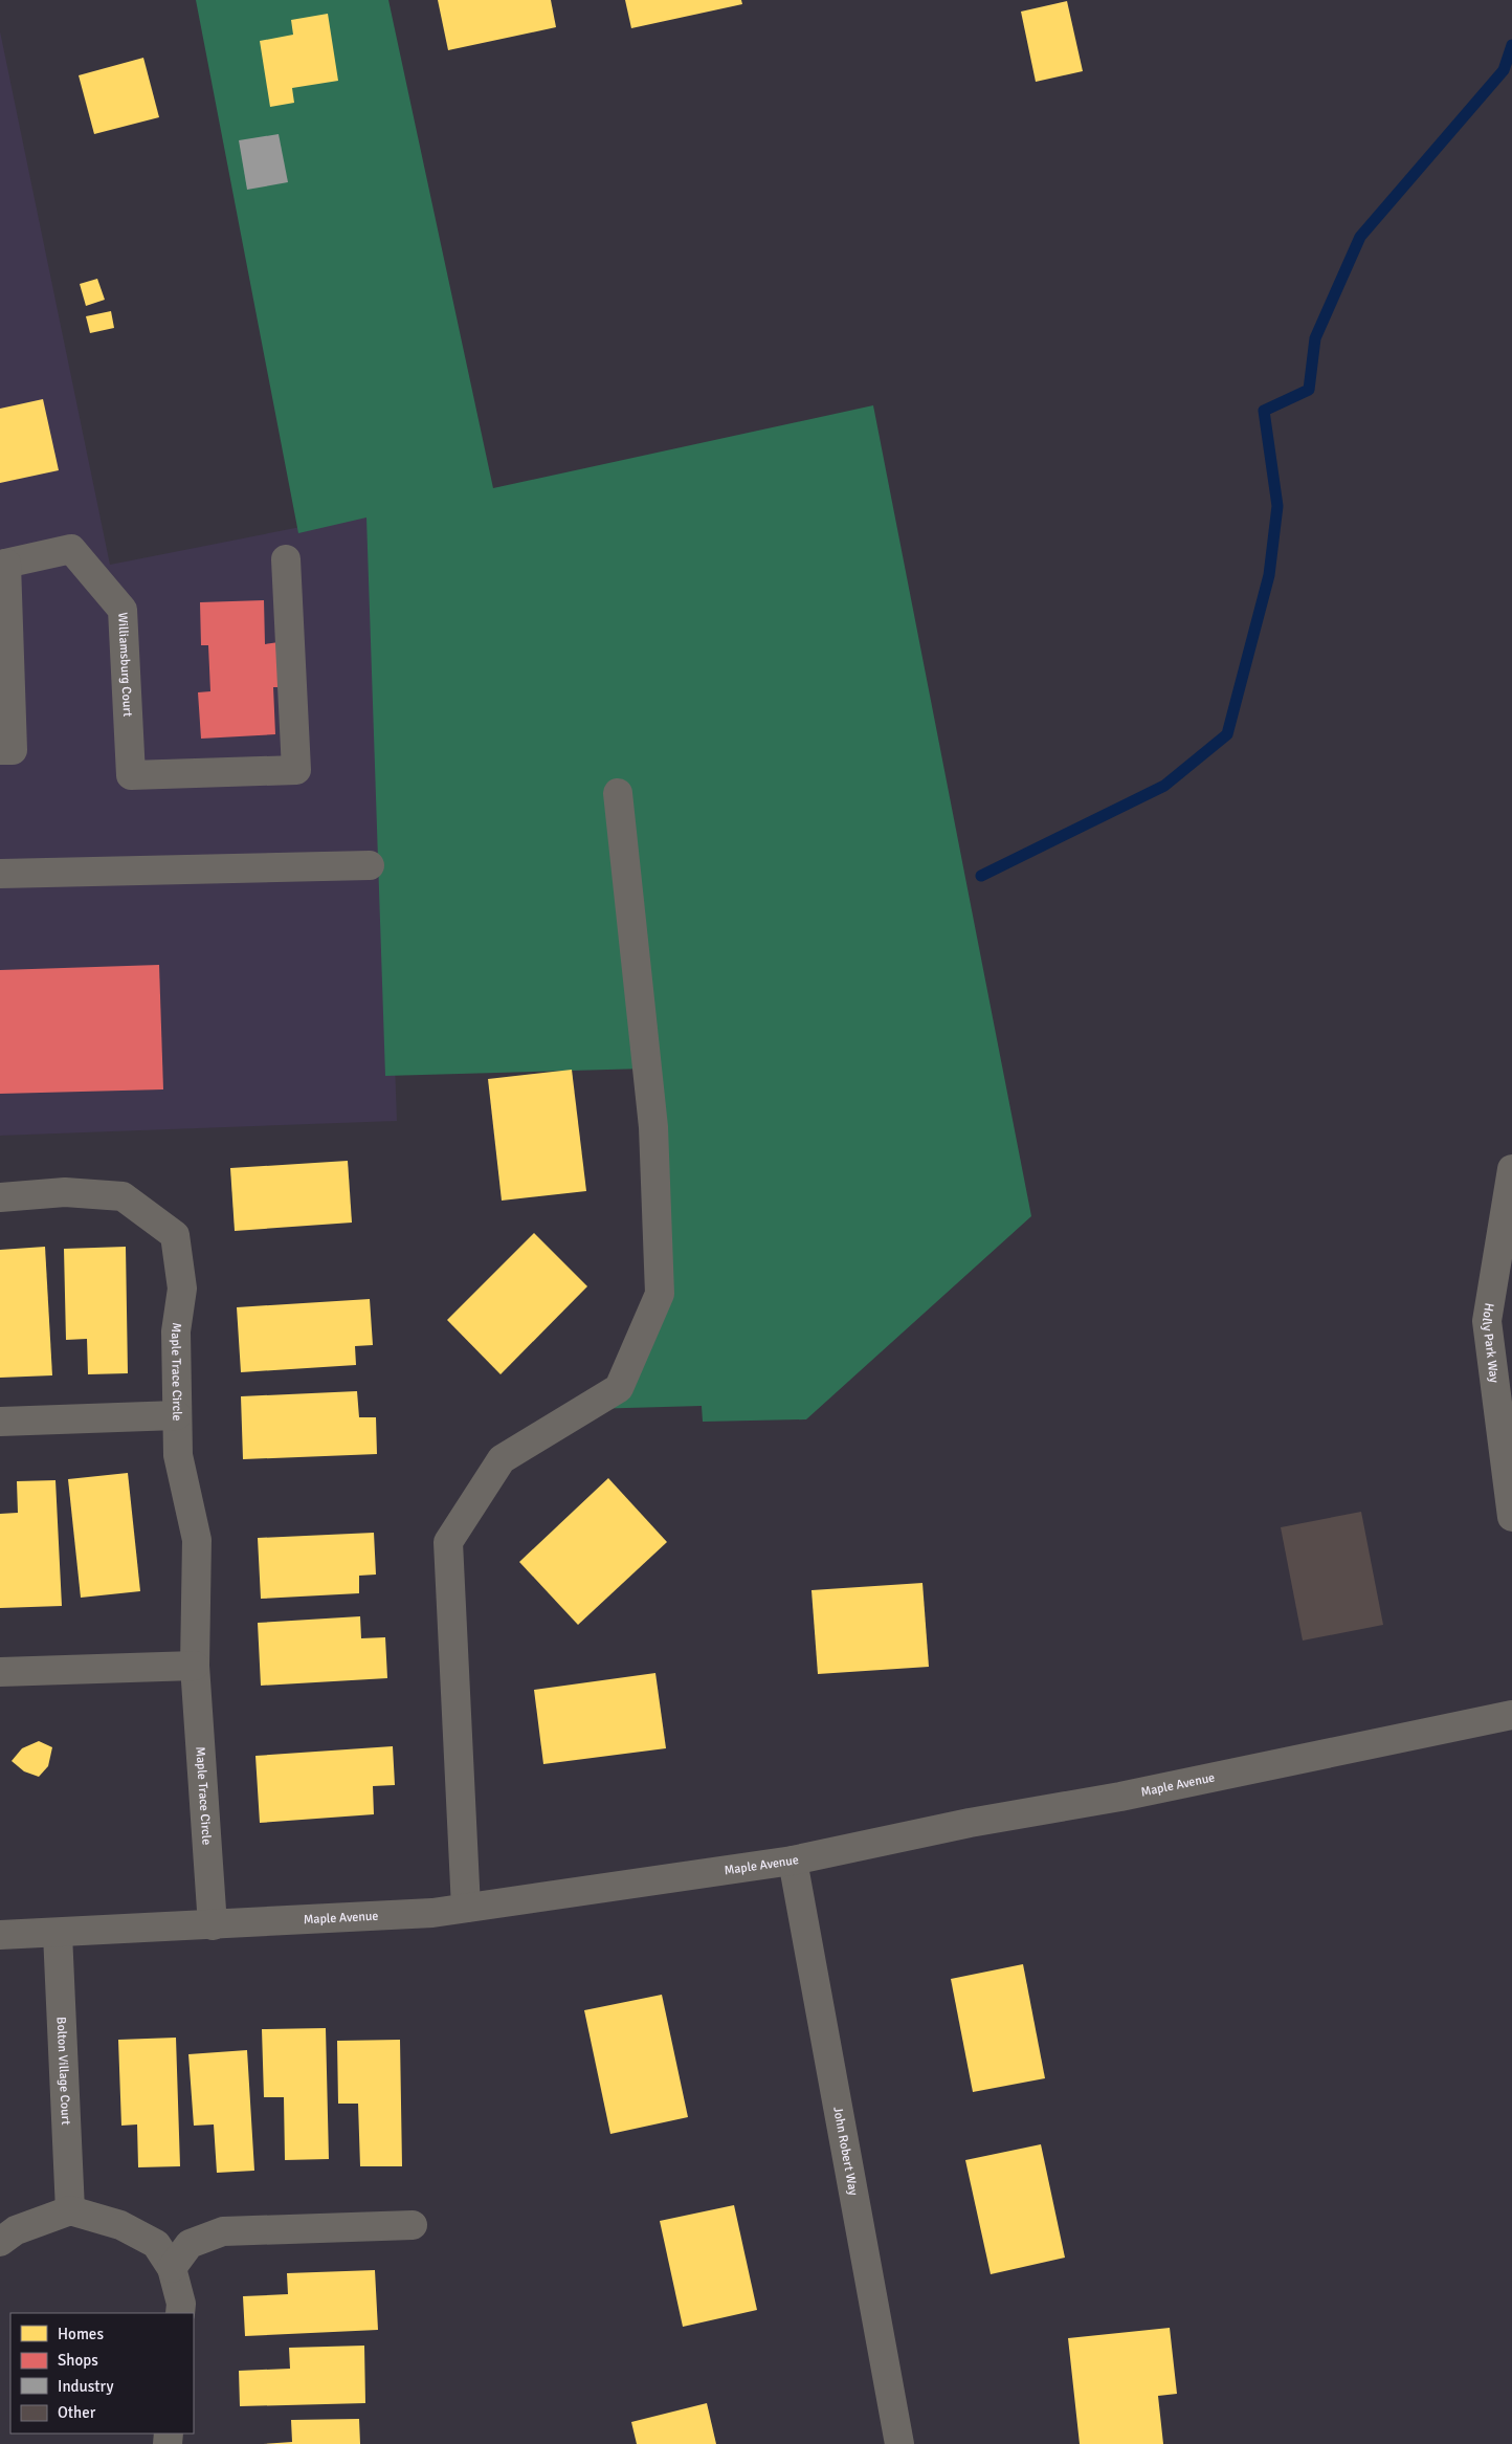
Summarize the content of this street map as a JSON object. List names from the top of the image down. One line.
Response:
{"streets":{"street":["Williamsburg Court","Holly Park Way","Maple Trace Circle","Maple Avenue","Bolton Village Court","John Robert Way"]},"crossings":[["Maple Trace Circle","Maple Avenue"],["Maple Avenue","Bolton Village Court"],["Maple Avenue","John Robert Way"]],"legend":["Homes","Shops","Industry","Other"]}
